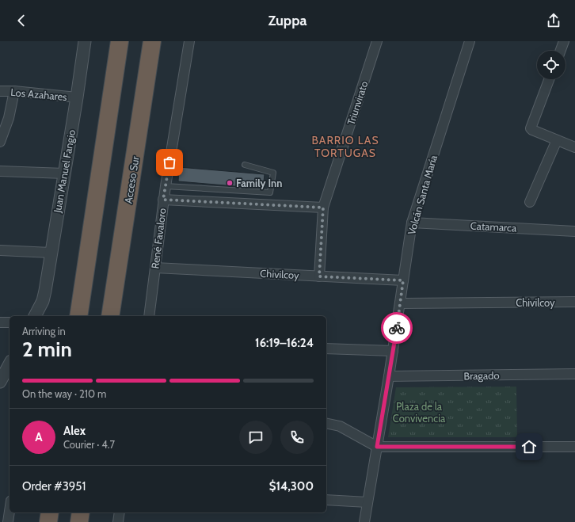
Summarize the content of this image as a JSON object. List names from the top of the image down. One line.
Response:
{"streets":{"highway":["Acceso Sur"],"street":["Los Azahares","Triunvirato","Juan Manuel Fangio","Volcán Santa María","Catamarca","René Favaloro","Chivilcoy","Bragado"]},"crossings":[["Los Azahares","Juan Manuel Fangio"],["Triunvirato","Chivilcoy"],["Volcán Santa María","Catamarca"],["Volcán Santa María","Chivilcoy"],["Volcán Santa María","Bragado"],["René Favaloro","Chivilcoy"]],"districts":["BARRIO LAS TORTUGAS"],"parks":["Plaza de la Convivencia"],"places":["Family Inn"],"page":{"header":"Zuppa","heading":["2 min","Arriving in","16:19–16:24"],"panel":["Alex","Courier · 4.7","Order #3951","$14,300"],"bar":"On the way · 210 m","round":"A"}}
